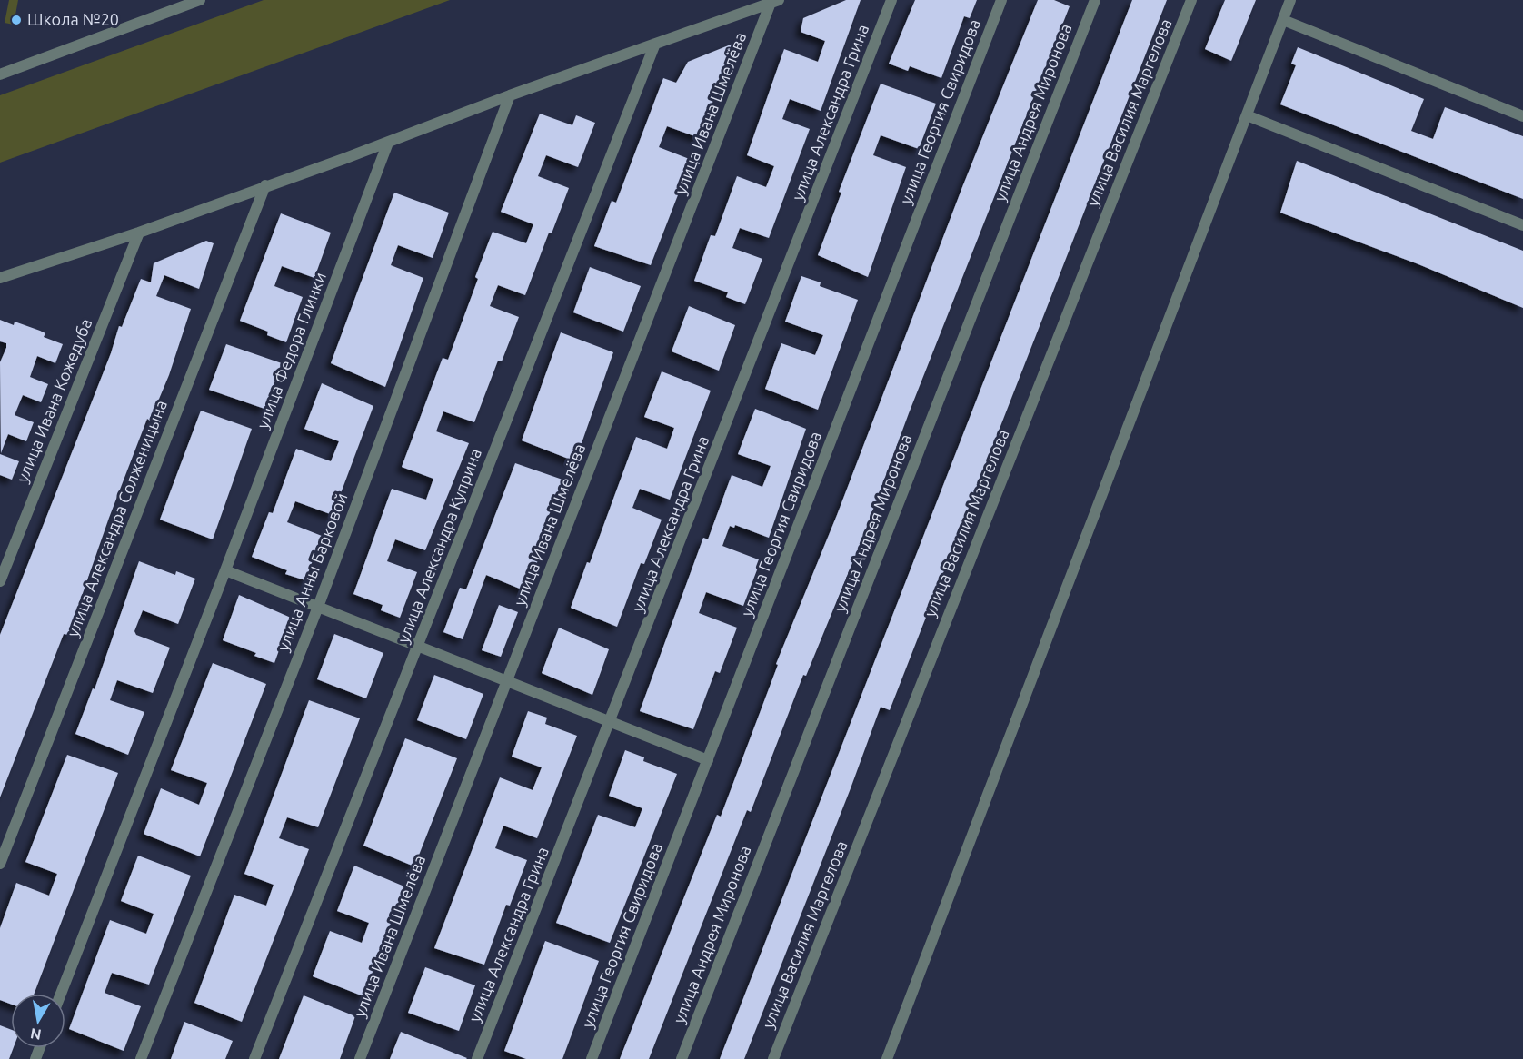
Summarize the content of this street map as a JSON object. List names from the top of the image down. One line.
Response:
{"streets":{"street":["улица Георгия Свиридова","улица Александра Грина","улица Андрея Миронова","улица Василия Маргелова","улица Ивана Шмелёва","улица Федора Глинки","улица Ивана Кожедуба","улица Александра Солженицына","улица Александра Куприна","улица Анны Барковой"]},"places":["Школа №20"],"north":"bottom"}
